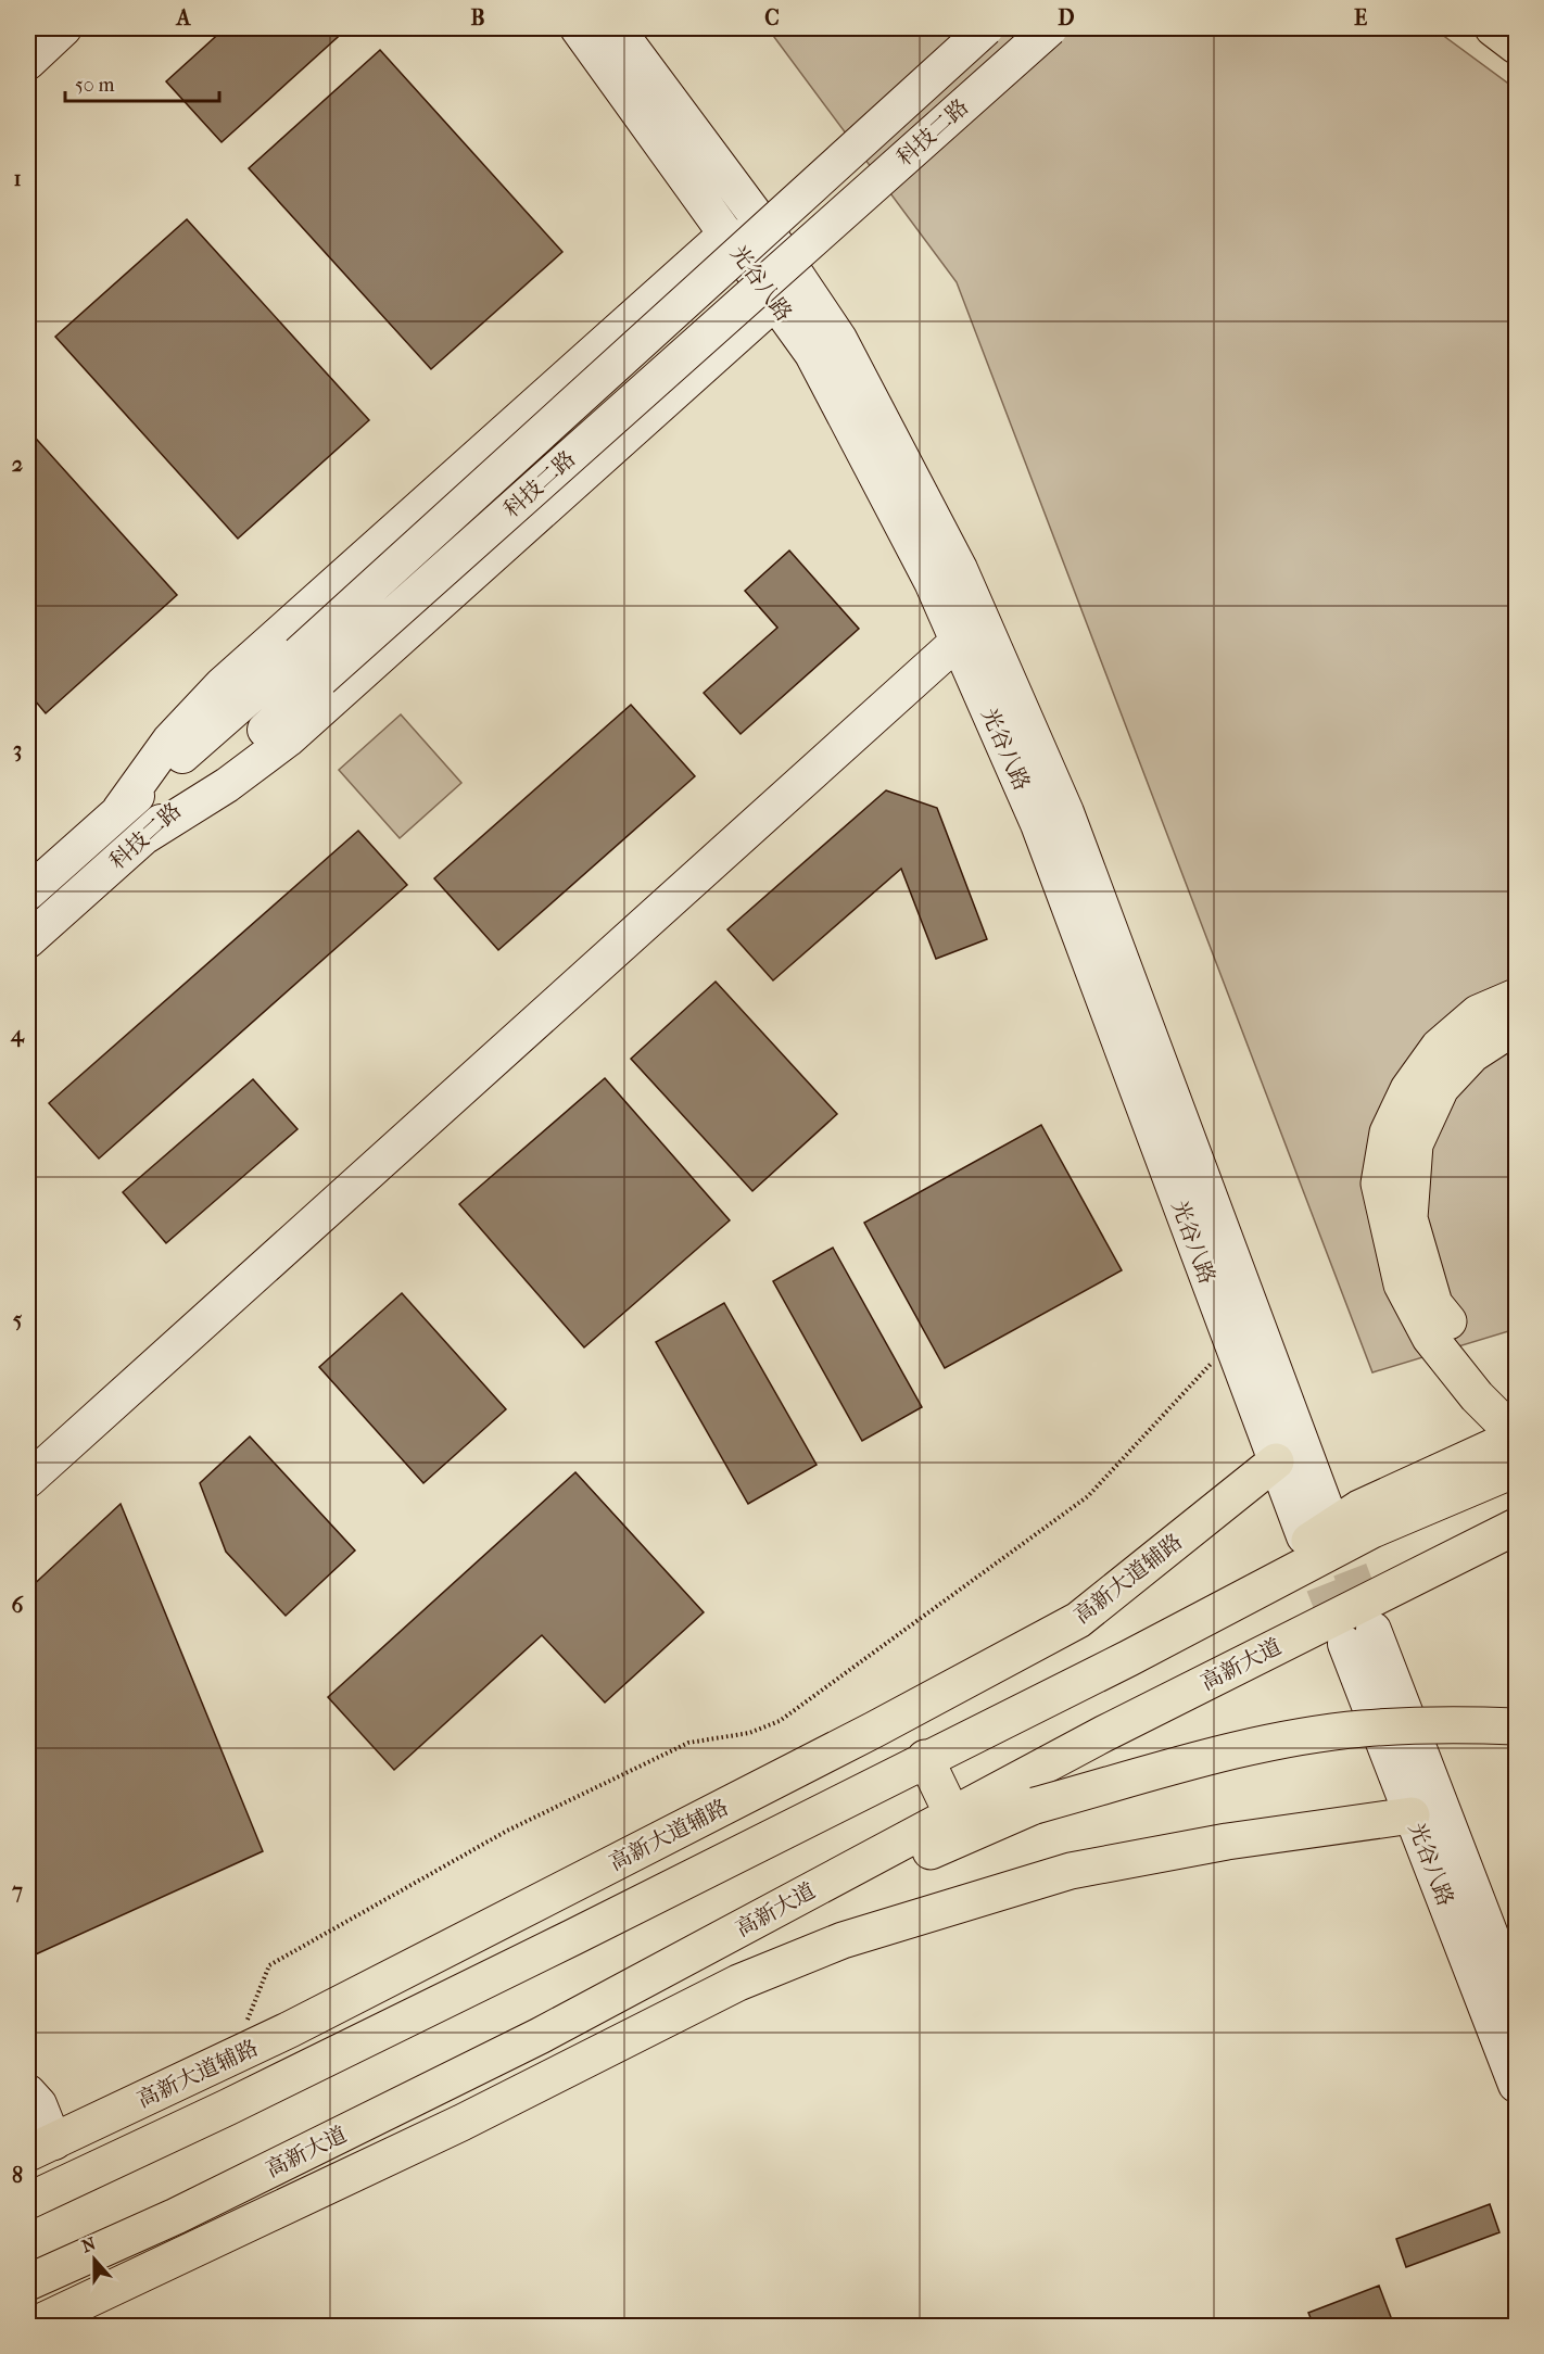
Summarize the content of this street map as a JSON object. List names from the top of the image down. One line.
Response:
{"streets":{"main road":["高新大道辅路","高新大道"],"street":["科技二路","光谷八路"]},"crossings":[["光谷八路","高新大道辅路"]],"scale_bar":"50 m","north":"top","grid":{"columns":["A","B","C","D","E"],"rows":["1","2","3","4","5","6","7","8"]}}
